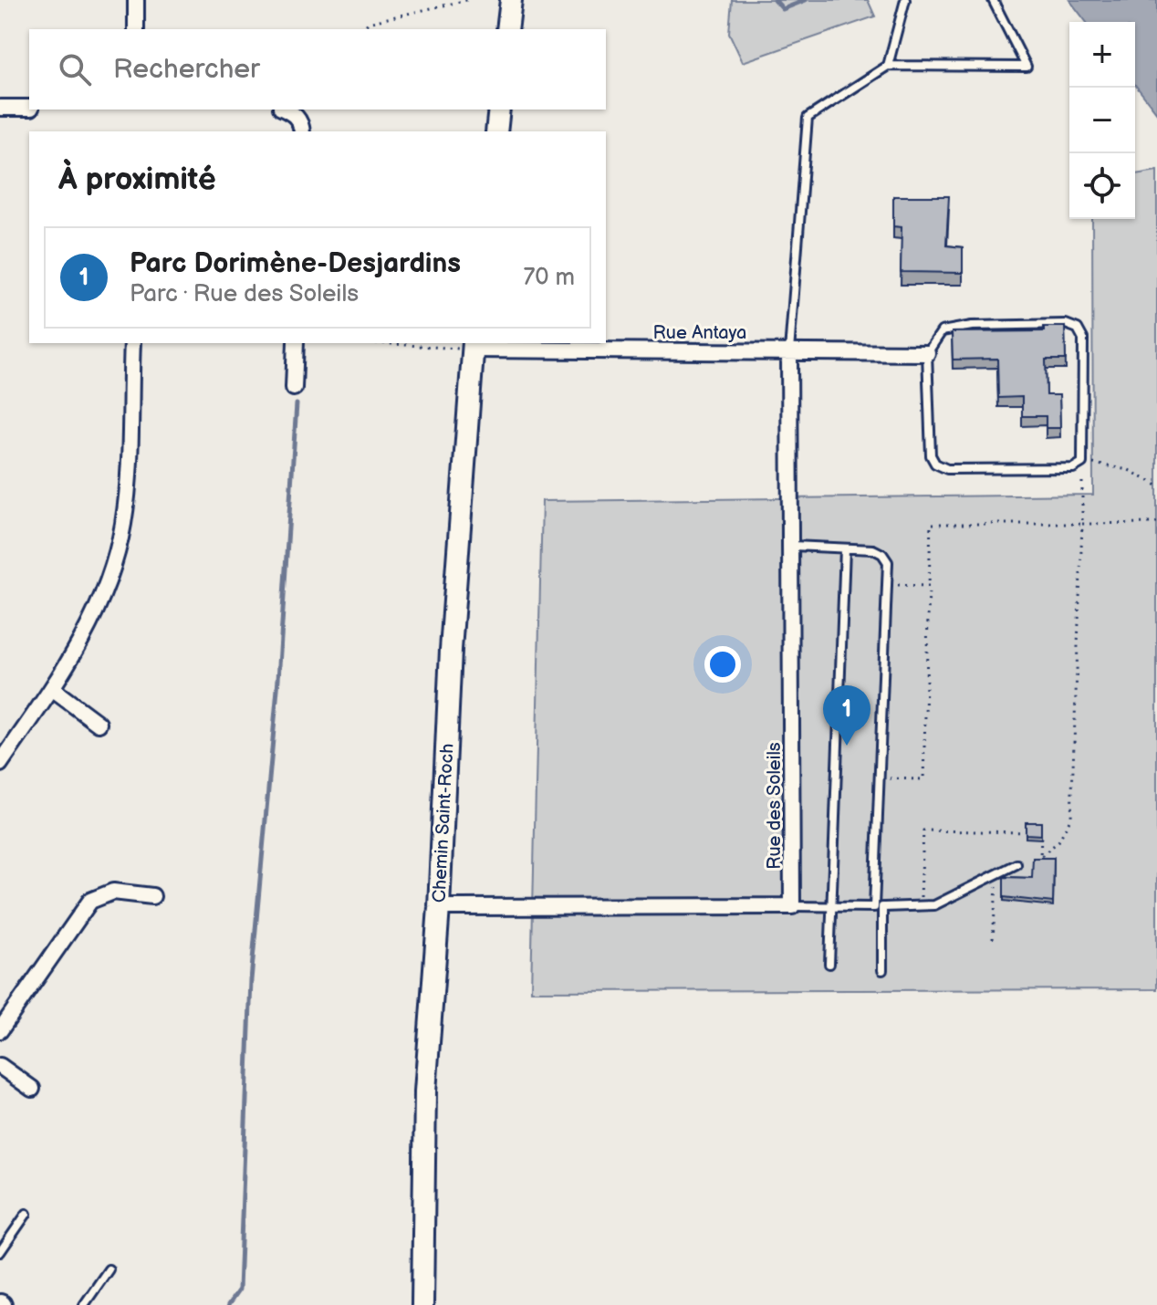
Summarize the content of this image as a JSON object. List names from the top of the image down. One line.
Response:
{"streets":{"main road":["Chemin Saint-Roch"],"street":["Rue Antaya","Rue des Soleils"]},"crossings":[["Rue Antaya","Rue des Soleils"],["Rue Antaya","Chemin Saint-Roch"]],"page":{"map_buttons":["+","−"],"search":"Rechercher","heading":"À proximité","list":[{"mark":"1","name":"Parc Dorimène-Desjardins","note":"Parc · Rue des Soleils","value":"70 m"}],"pins":"1"}}
